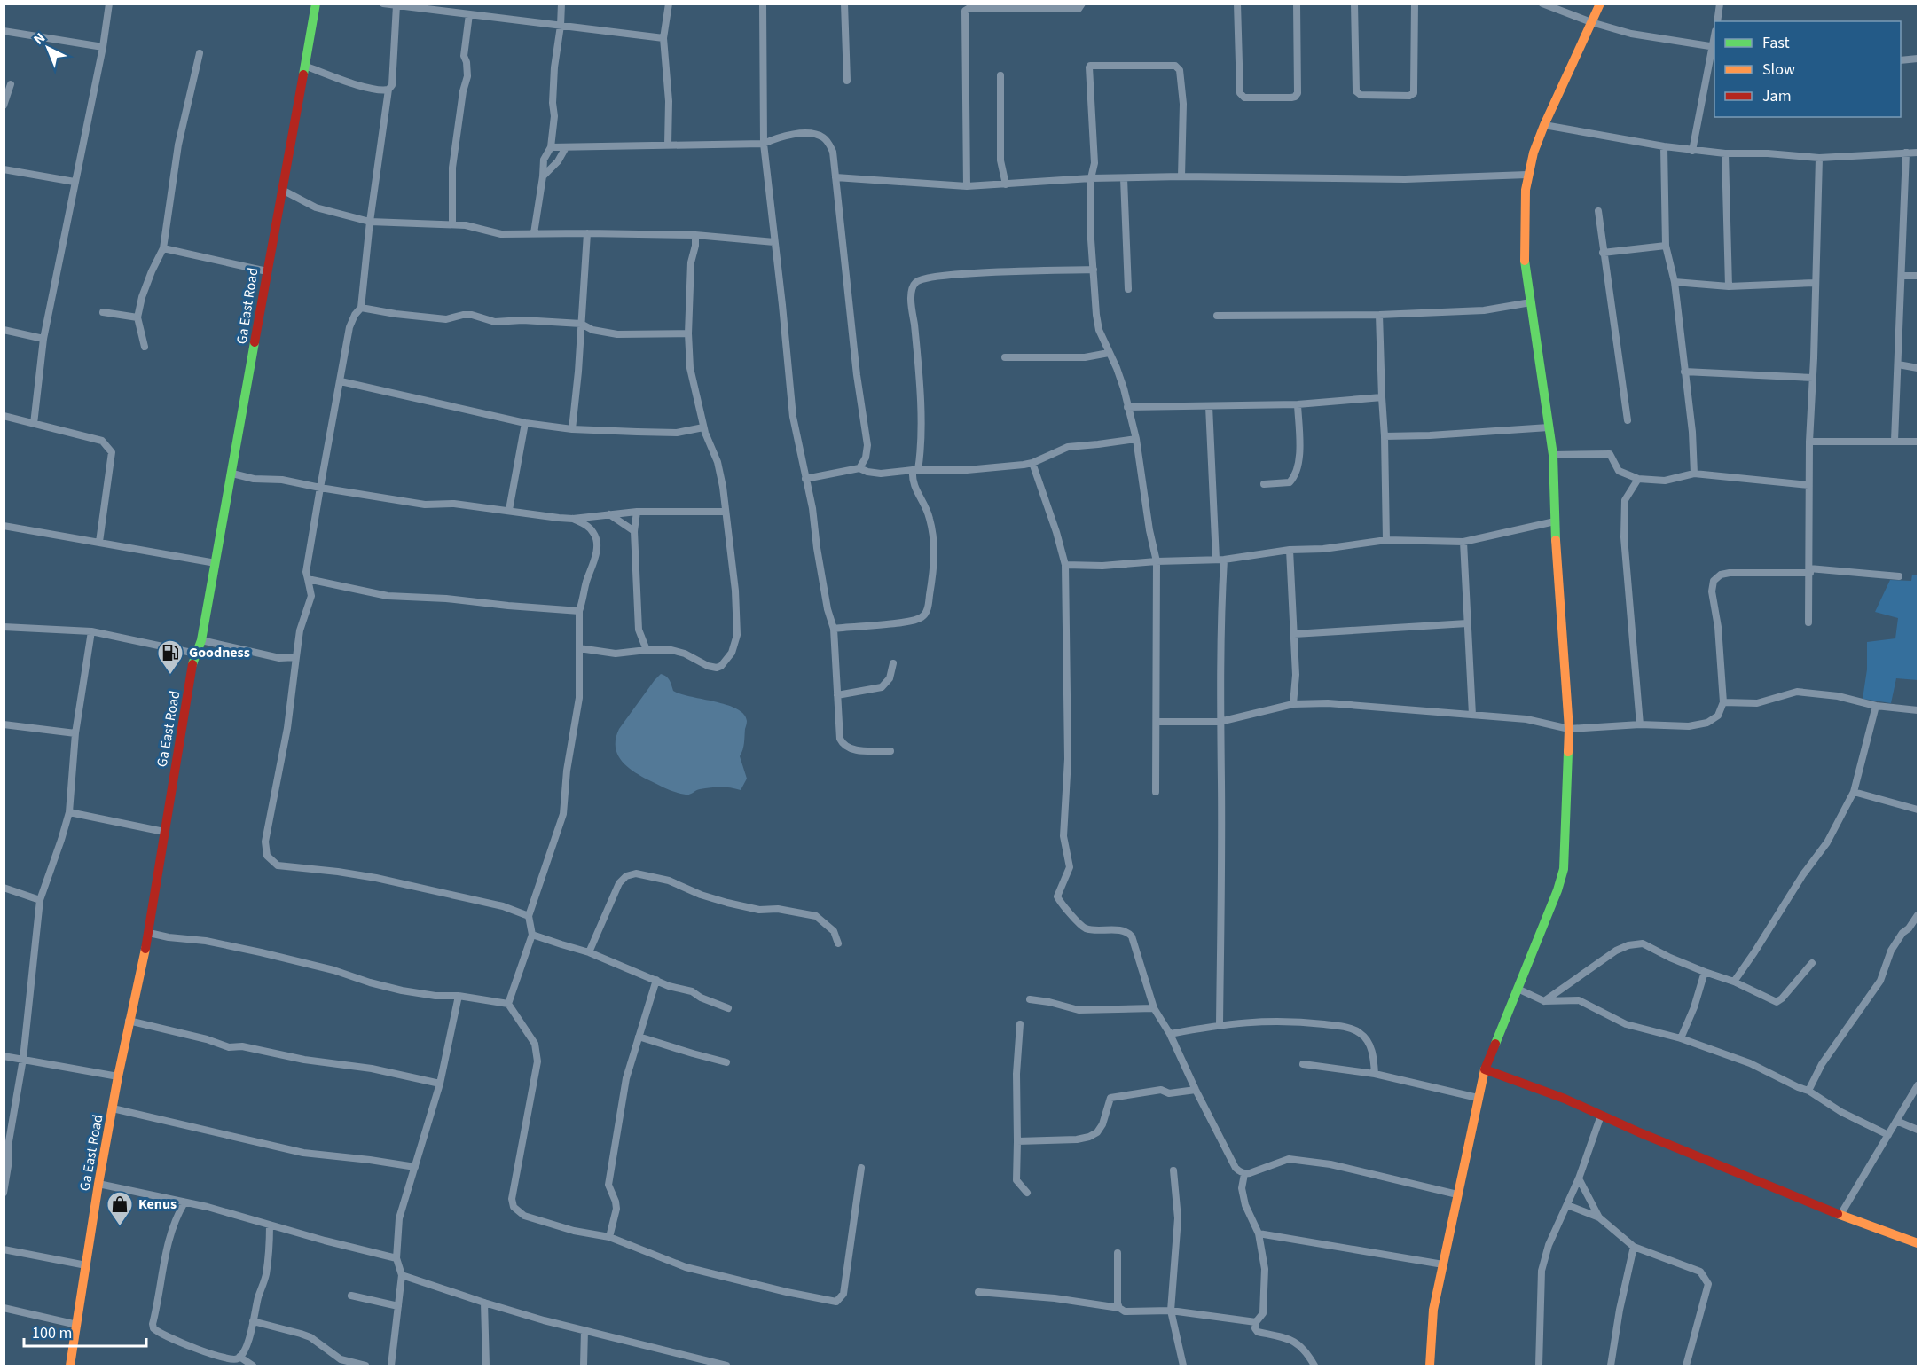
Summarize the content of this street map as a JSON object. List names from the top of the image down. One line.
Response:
{"streets":{"street":["Ga East Road"]},"places":{"fuel station":["Goodness"],"shop":["Kenus"]},"legend":["Fast","Slow","Jam"],"scale_bar":"100 m","north":"top left"}
